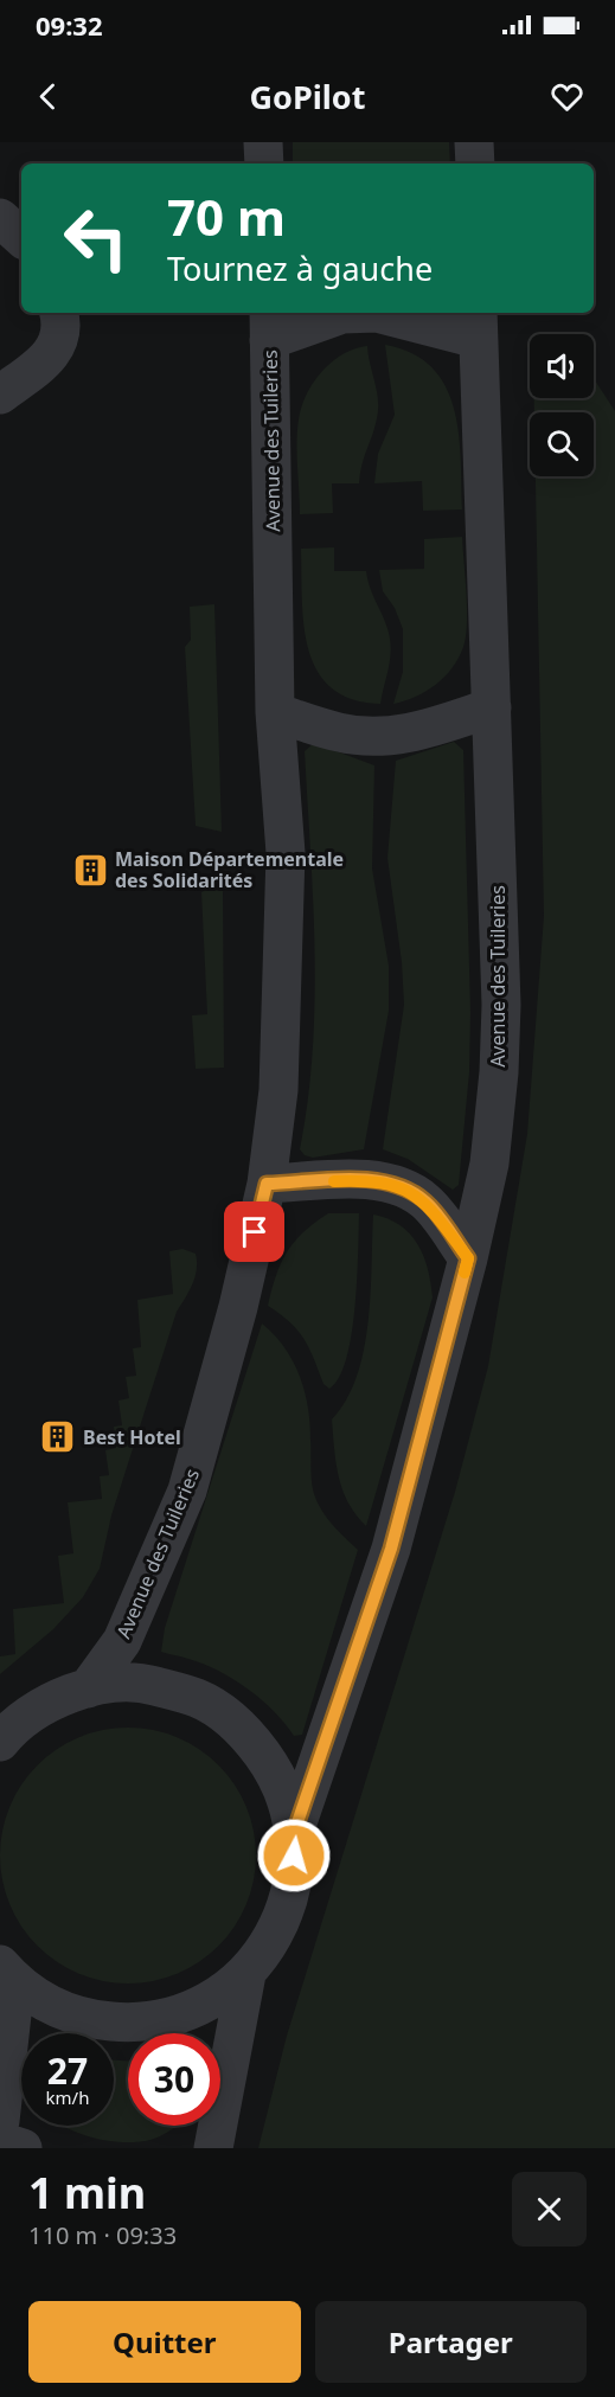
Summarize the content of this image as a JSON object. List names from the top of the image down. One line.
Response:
{"streets":{"street":["Avenue des Tuileries"]},"places":{"building":["Maison Départementale des Solidarités","Best Hotel"]},"page":{"status":"09:32","header":"GoPilot","turn":["70 m","Tournez à gauche"],"speed":"27 km/h","limit":"30","heading":["1 min","110 m · 09:33"],"buttons":["Quitter","Partager"]}}
